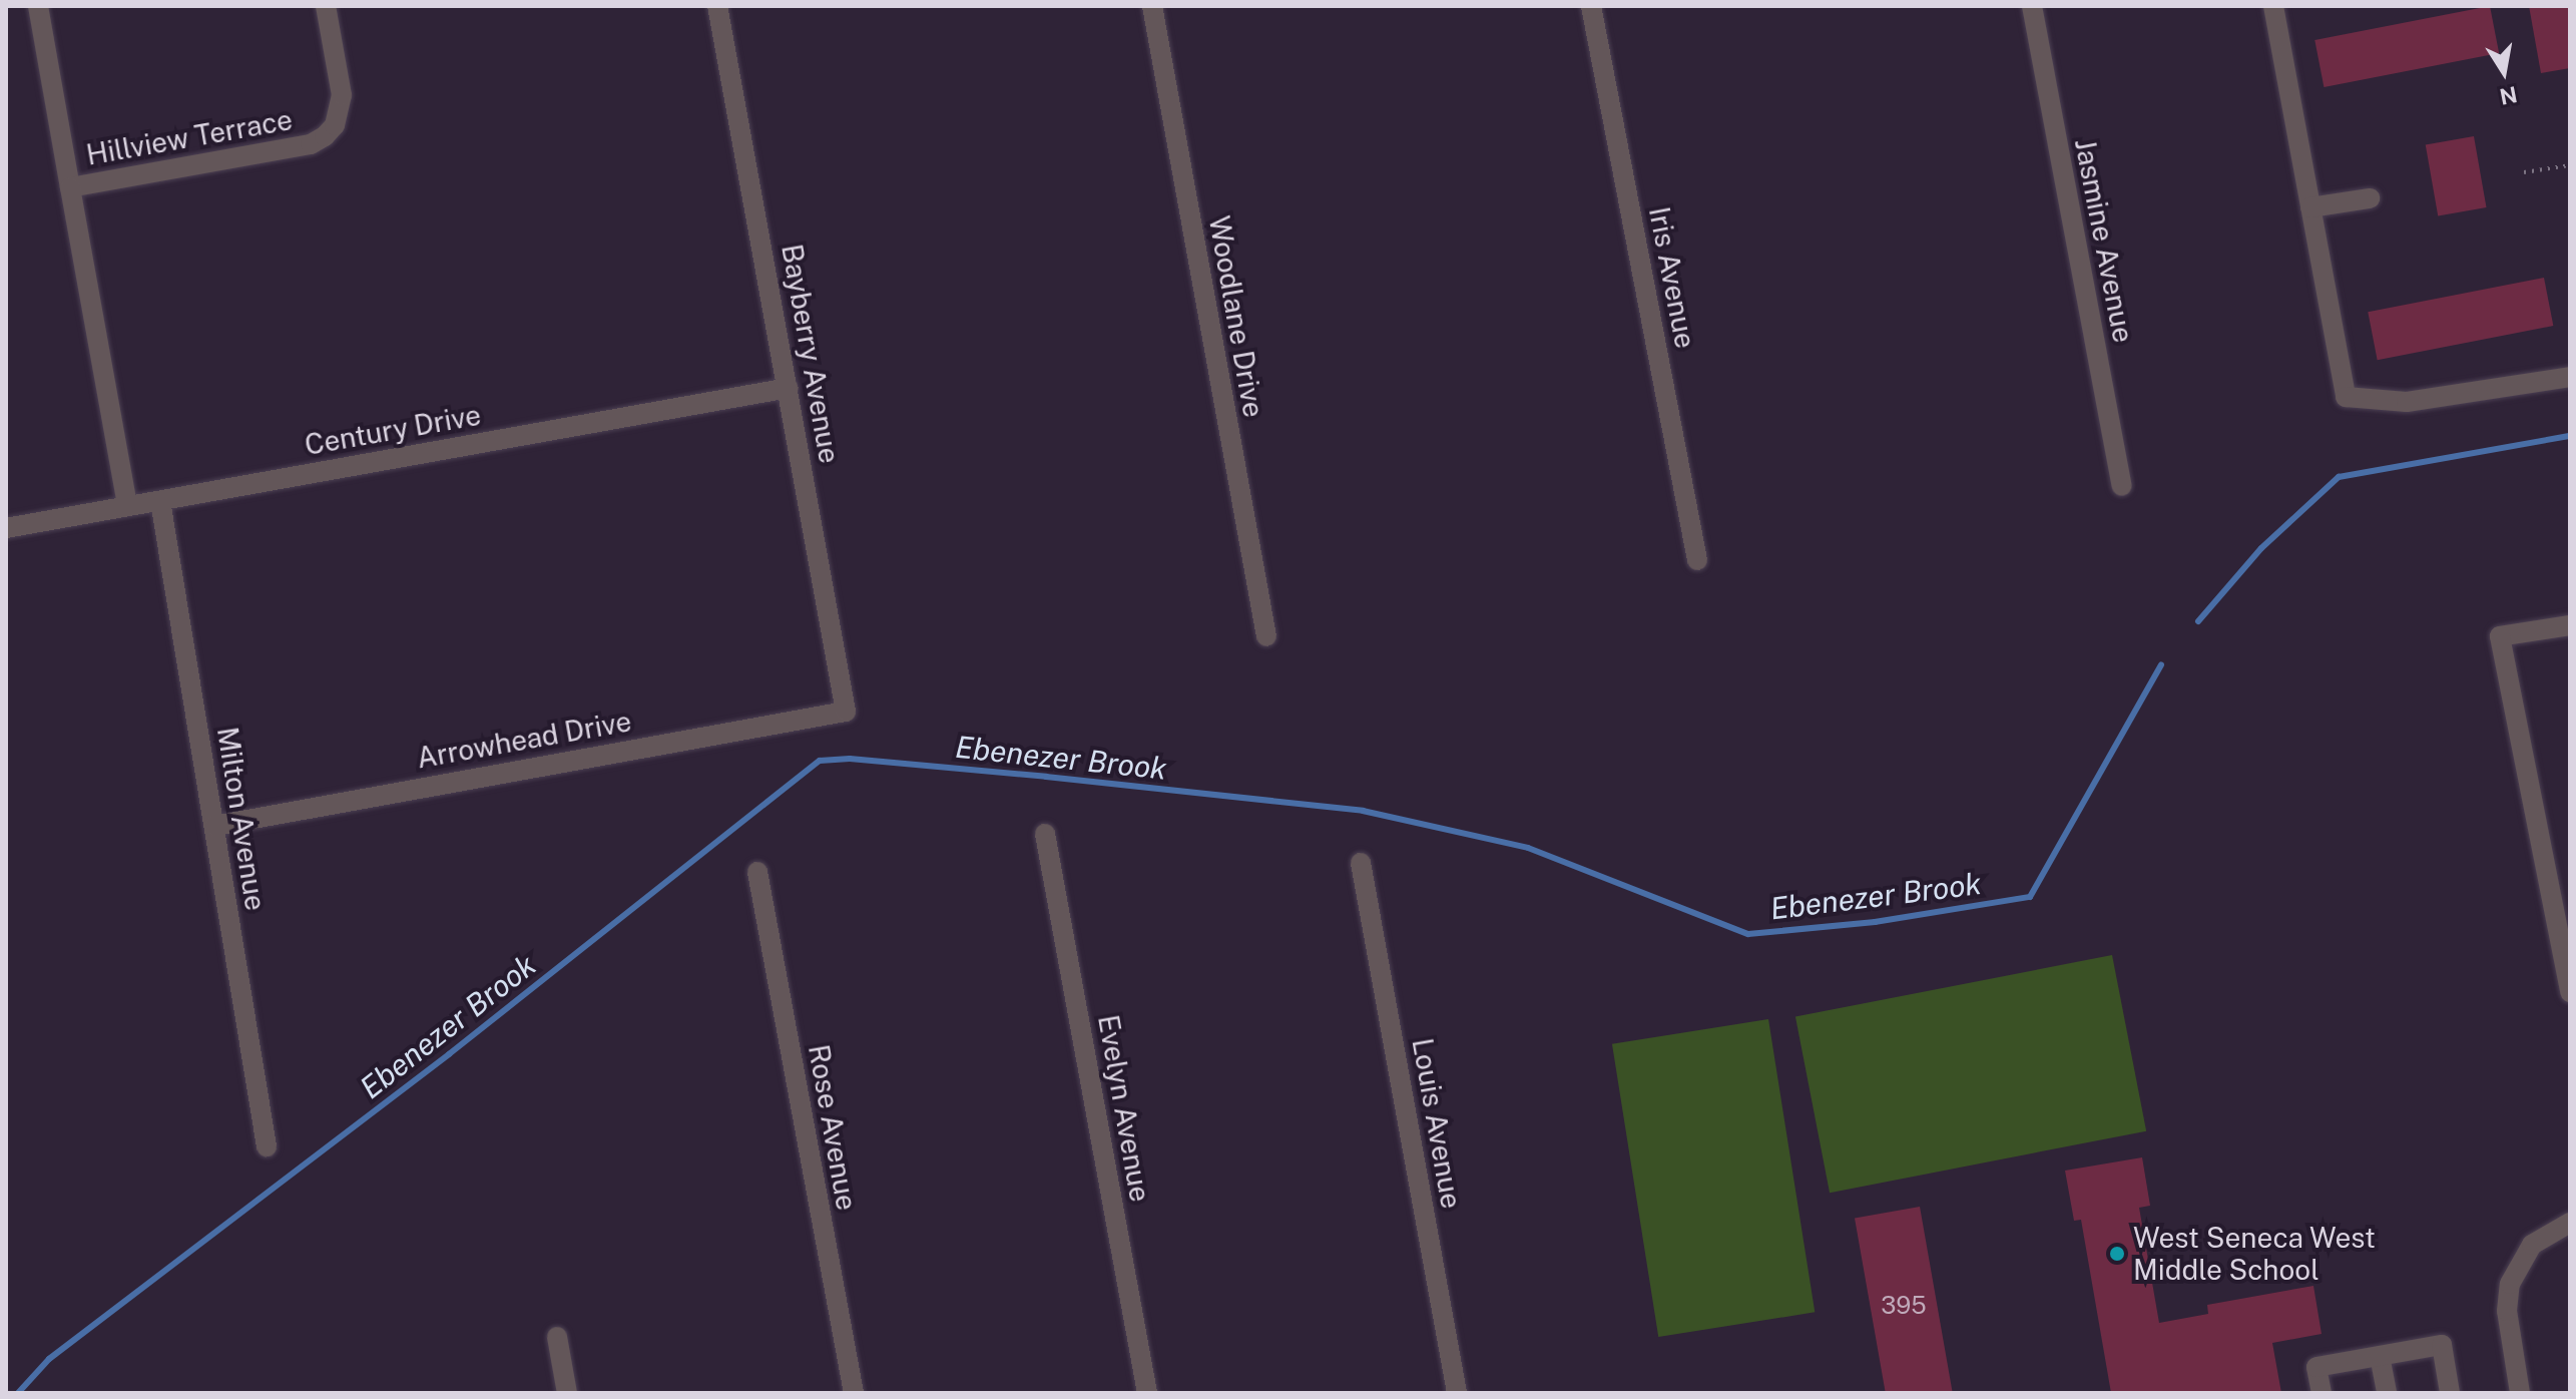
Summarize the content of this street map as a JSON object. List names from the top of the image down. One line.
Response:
{"streets":{"street":["Hillview Terrace","Jasmine Avenue","Iris Avenue","Woodlane Drive","Bayberry Avenue","Century Drive","Arrowhead Drive","Milton Avenue","Evelyn Avenue","Louis Avenue","Rose Avenue"]},"crossings":[["Hillview Terrace","Century Drive"],["Bayberry Avenue","Century Drive"],["Bayberry Avenue","Arrowhead Drive"],["Century Drive","Milton Avenue"],["Arrowhead Drive","Milton Avenue"]],"water":["Ebenezer Brook"],"places":["West Seneca West Middle School"],"house_numbers":["395"],"north":"bottom"}
